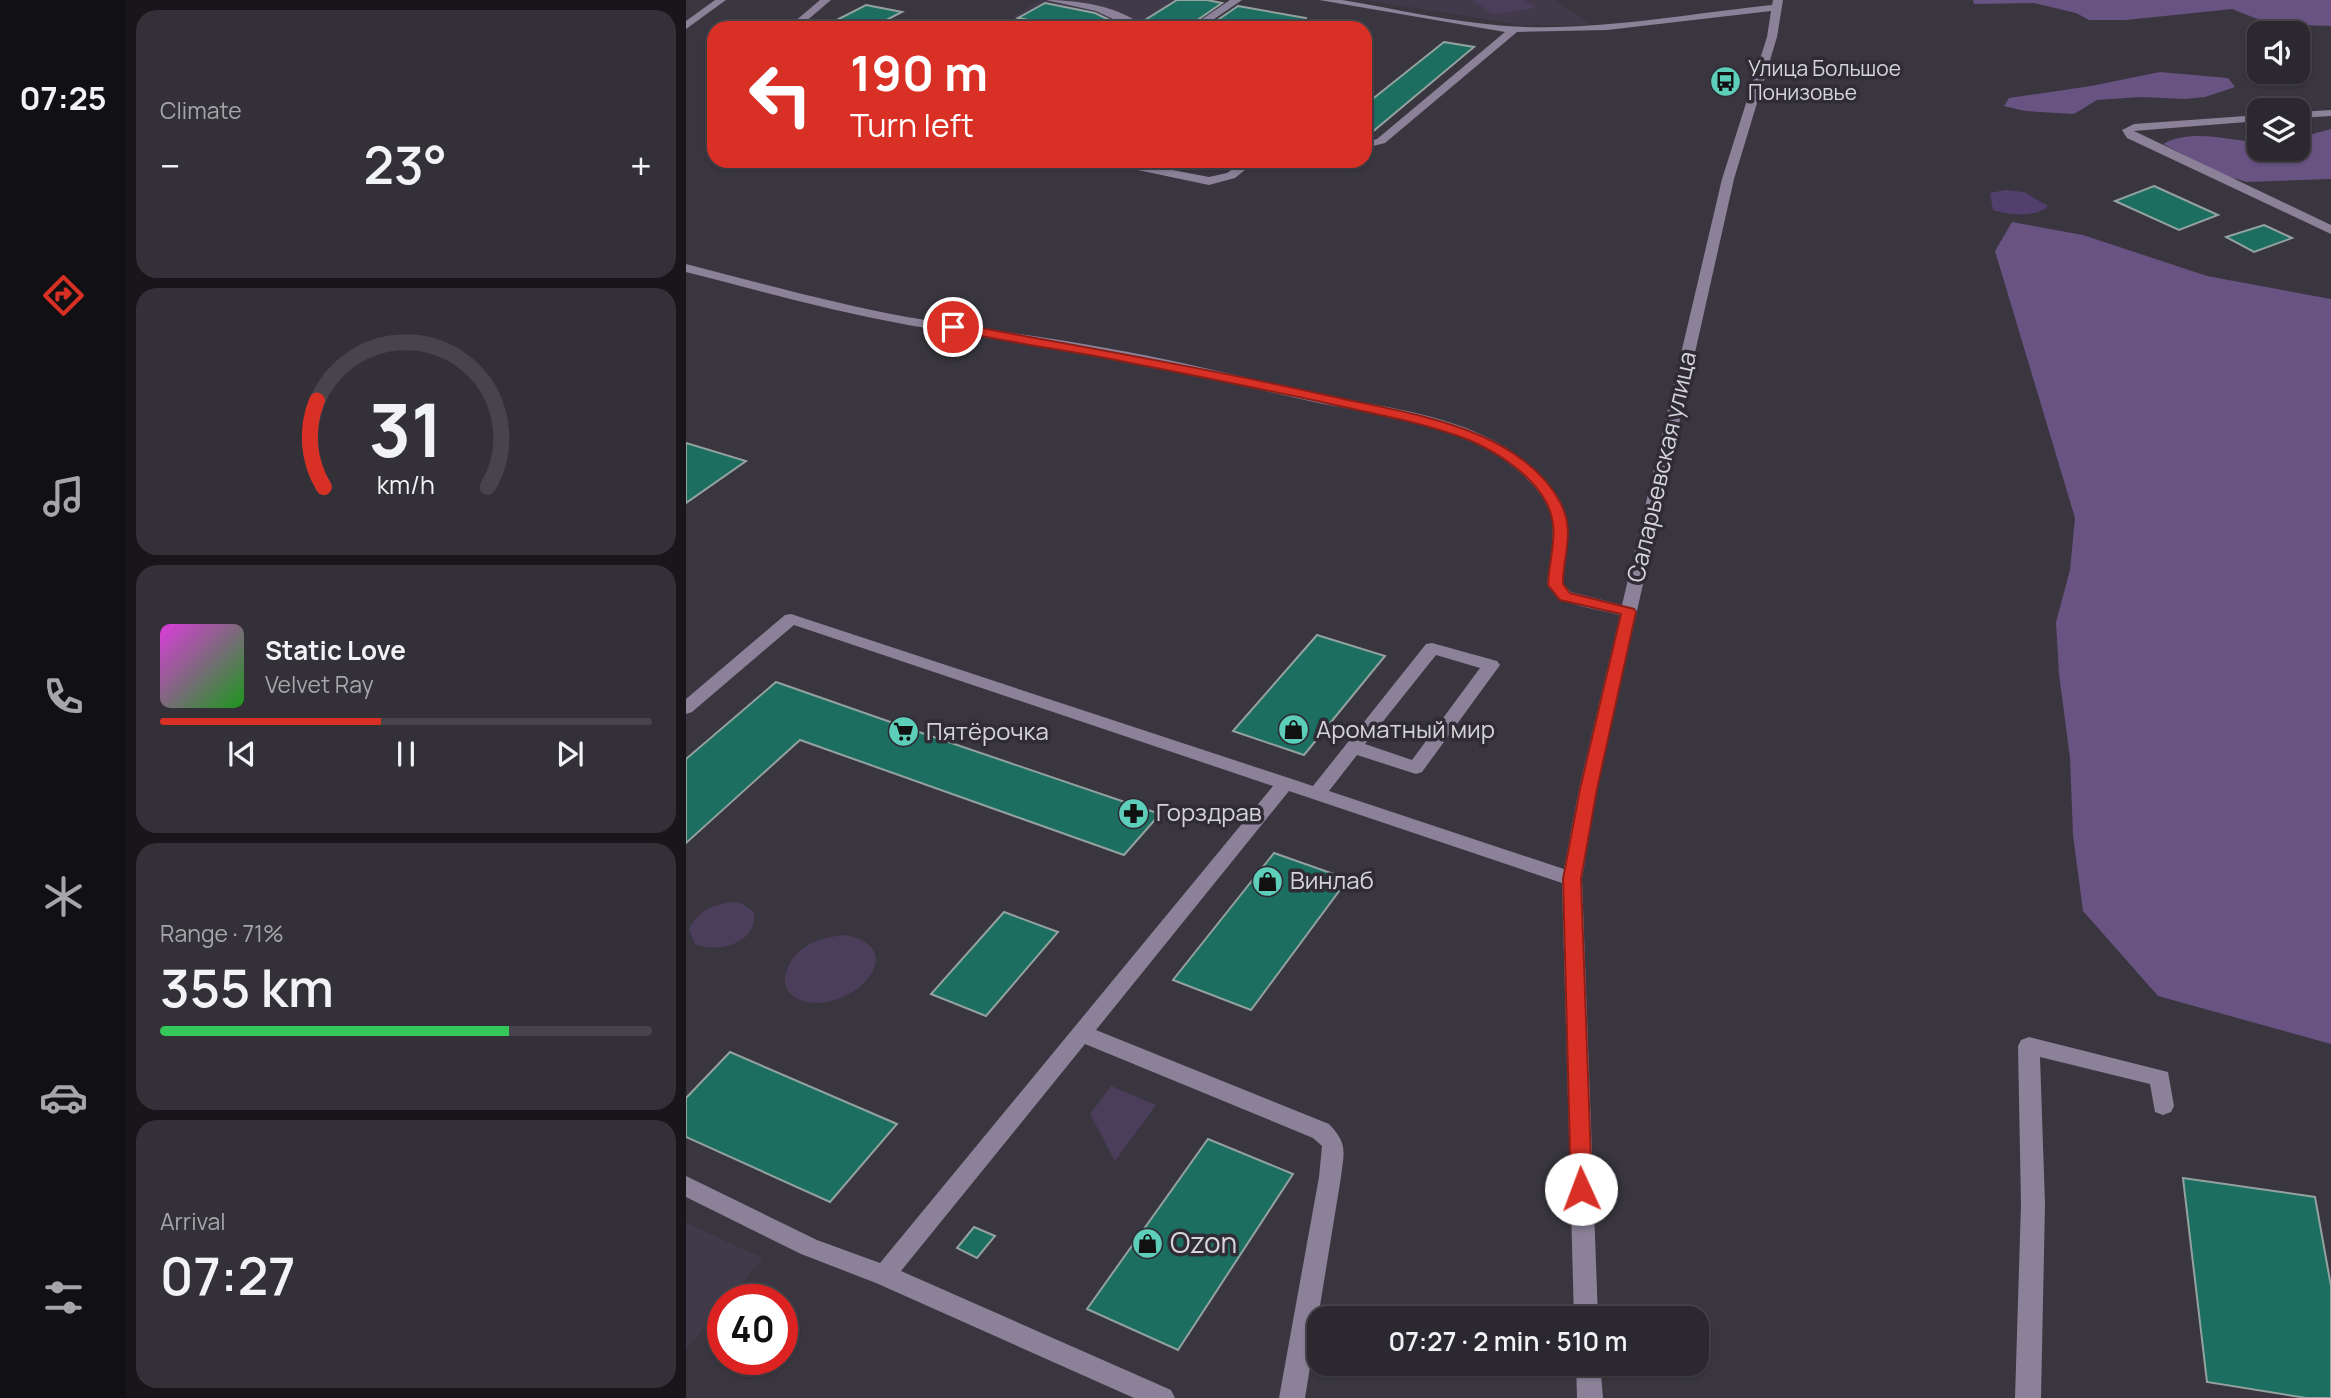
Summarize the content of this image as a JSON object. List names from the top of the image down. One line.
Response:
{"streets":{"street":["Саларьевская улица"]},"places":{"bus stop":["Улица Большое Понизовье"],"shop":["Ароматный мир","Винлаб","Ozon"],"supermarket":["Пятёрочка"],"pharmacy":["Горздрав"]},"page":{"tabs":"07:25","tile":["Climate",["Range · 71%","355 km"],["Arrival","07:27"]],"turn":["190 m","Turn left"],"heat":["−","23°","+"],"song":["Static Love","Velvet Ray"],"limit":"40","trip":"07:27 · 2 min · 510 m","gauge":["31","km/h"]}}
